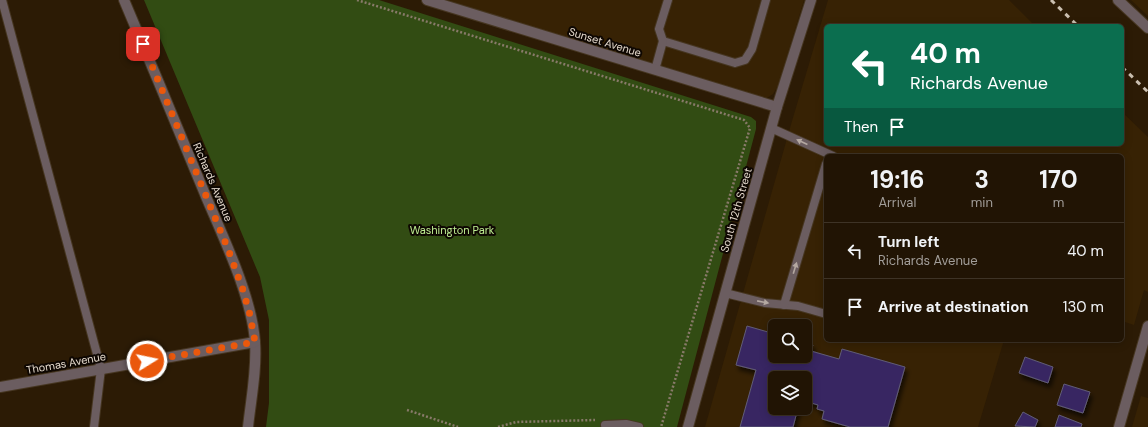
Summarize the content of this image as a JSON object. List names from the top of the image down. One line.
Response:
{"streets":{"street":["Sunset Avenue","Richards Avenue","South 12th Street","Thomas Avenue"]},"crossings":[["Sunset Avenue","South 12th Street"],["Richards Avenue","Thomas Avenue"]],"parks":["Washington Park"],"page":{"turn":["40 m","Richards Avenue"],"then":"Then","eta":["19:16","Arrival","3","min","170","m"],"list":[{"name":"Turn left","note":"Richards Avenue","value":"40 m"},{"name":"Arrive at destination","value":"130 m"}]}}
